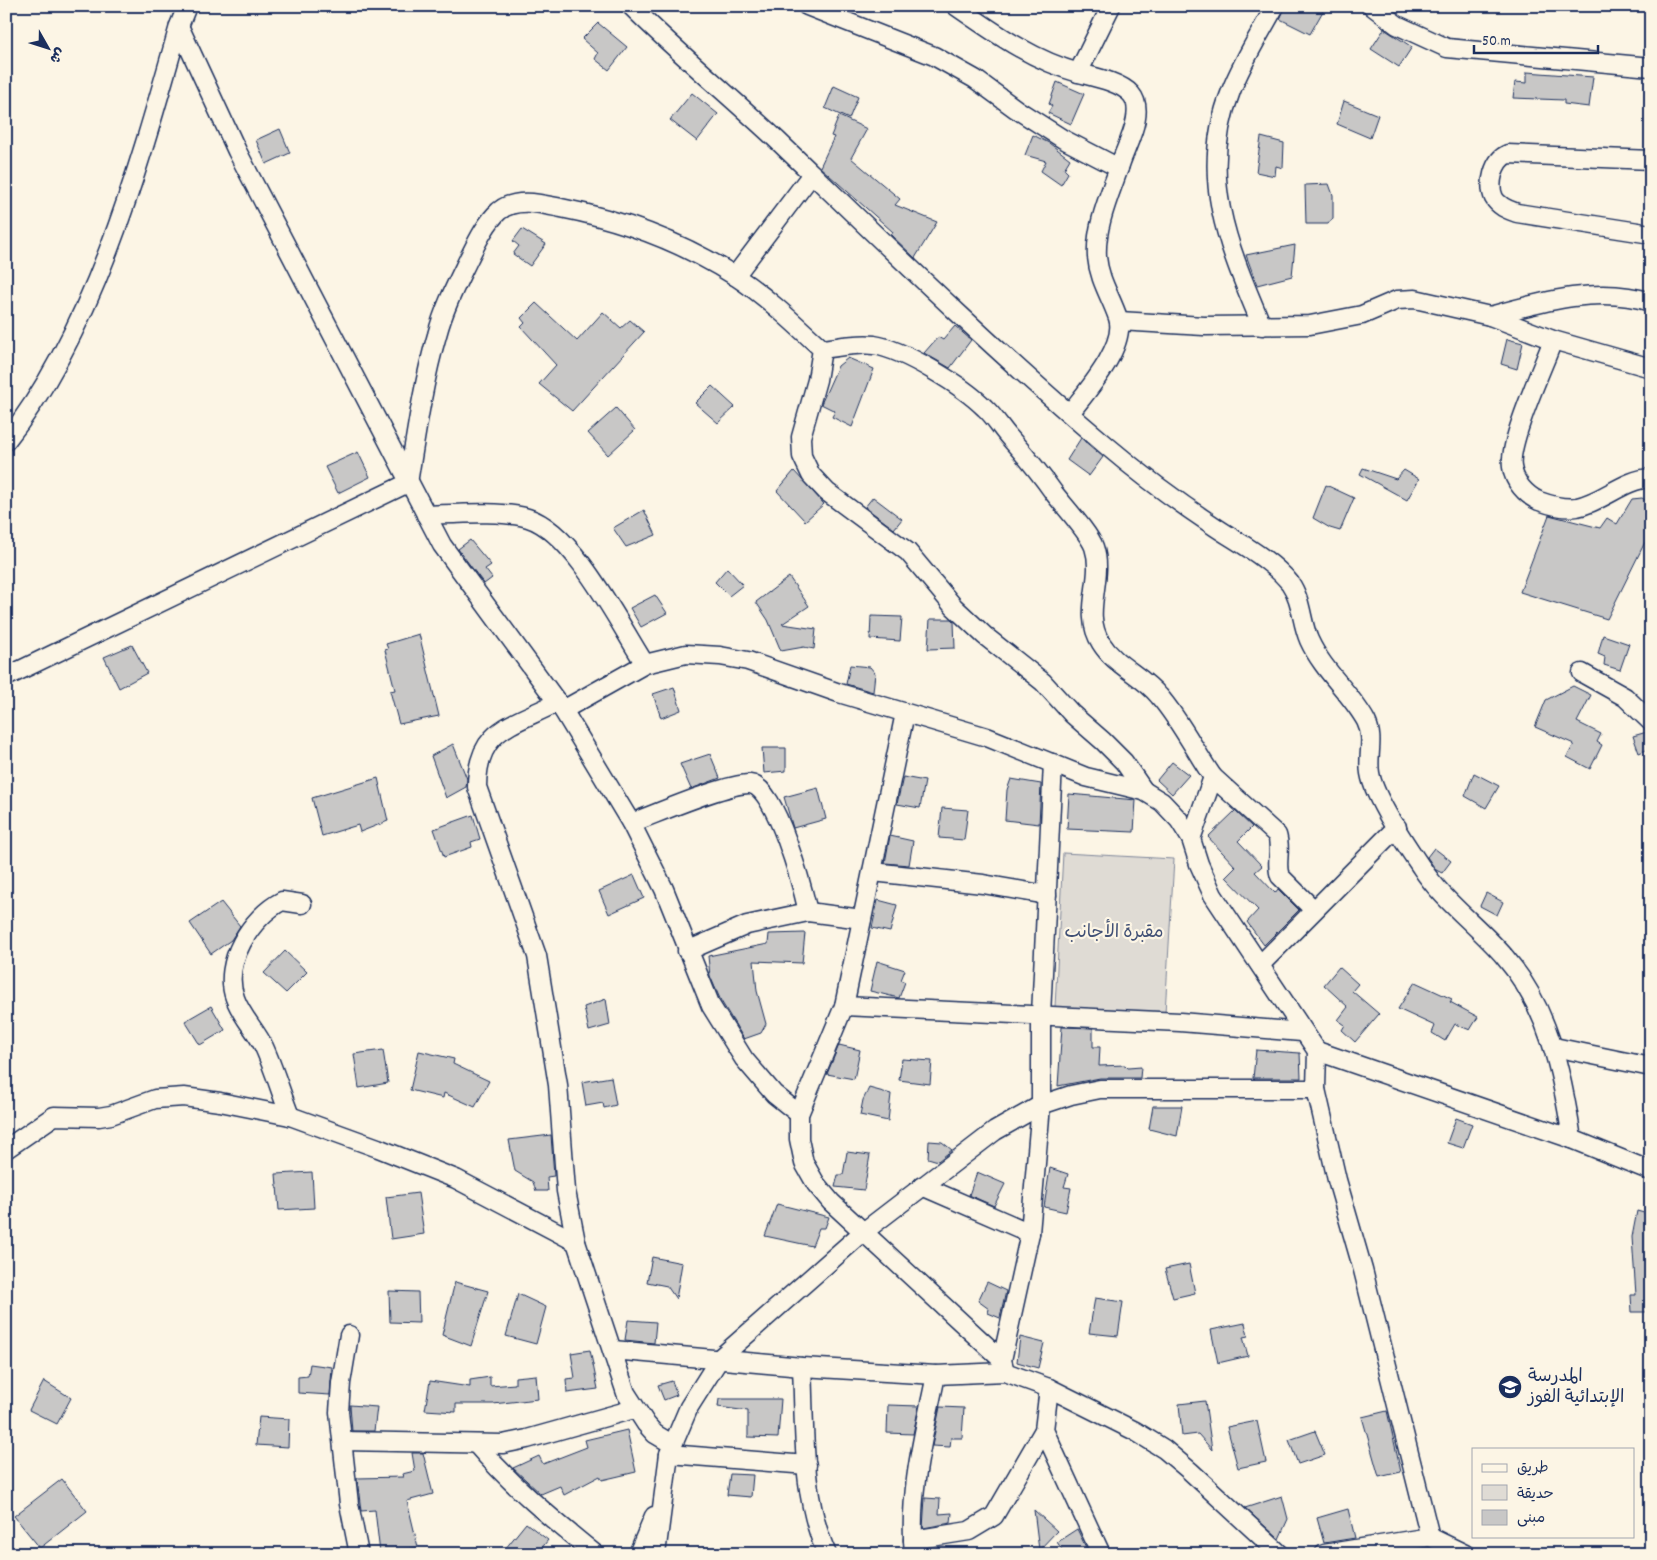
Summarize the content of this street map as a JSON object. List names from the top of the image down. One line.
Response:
{"parks":["مقبرة الأجانب"],"places":{"school or university":["المدرسة الإبتدائية الفوز"]},"legend":["طريق","حديقة","مبنى"],"scale_bar":"50 m","north":"bottom right"}
